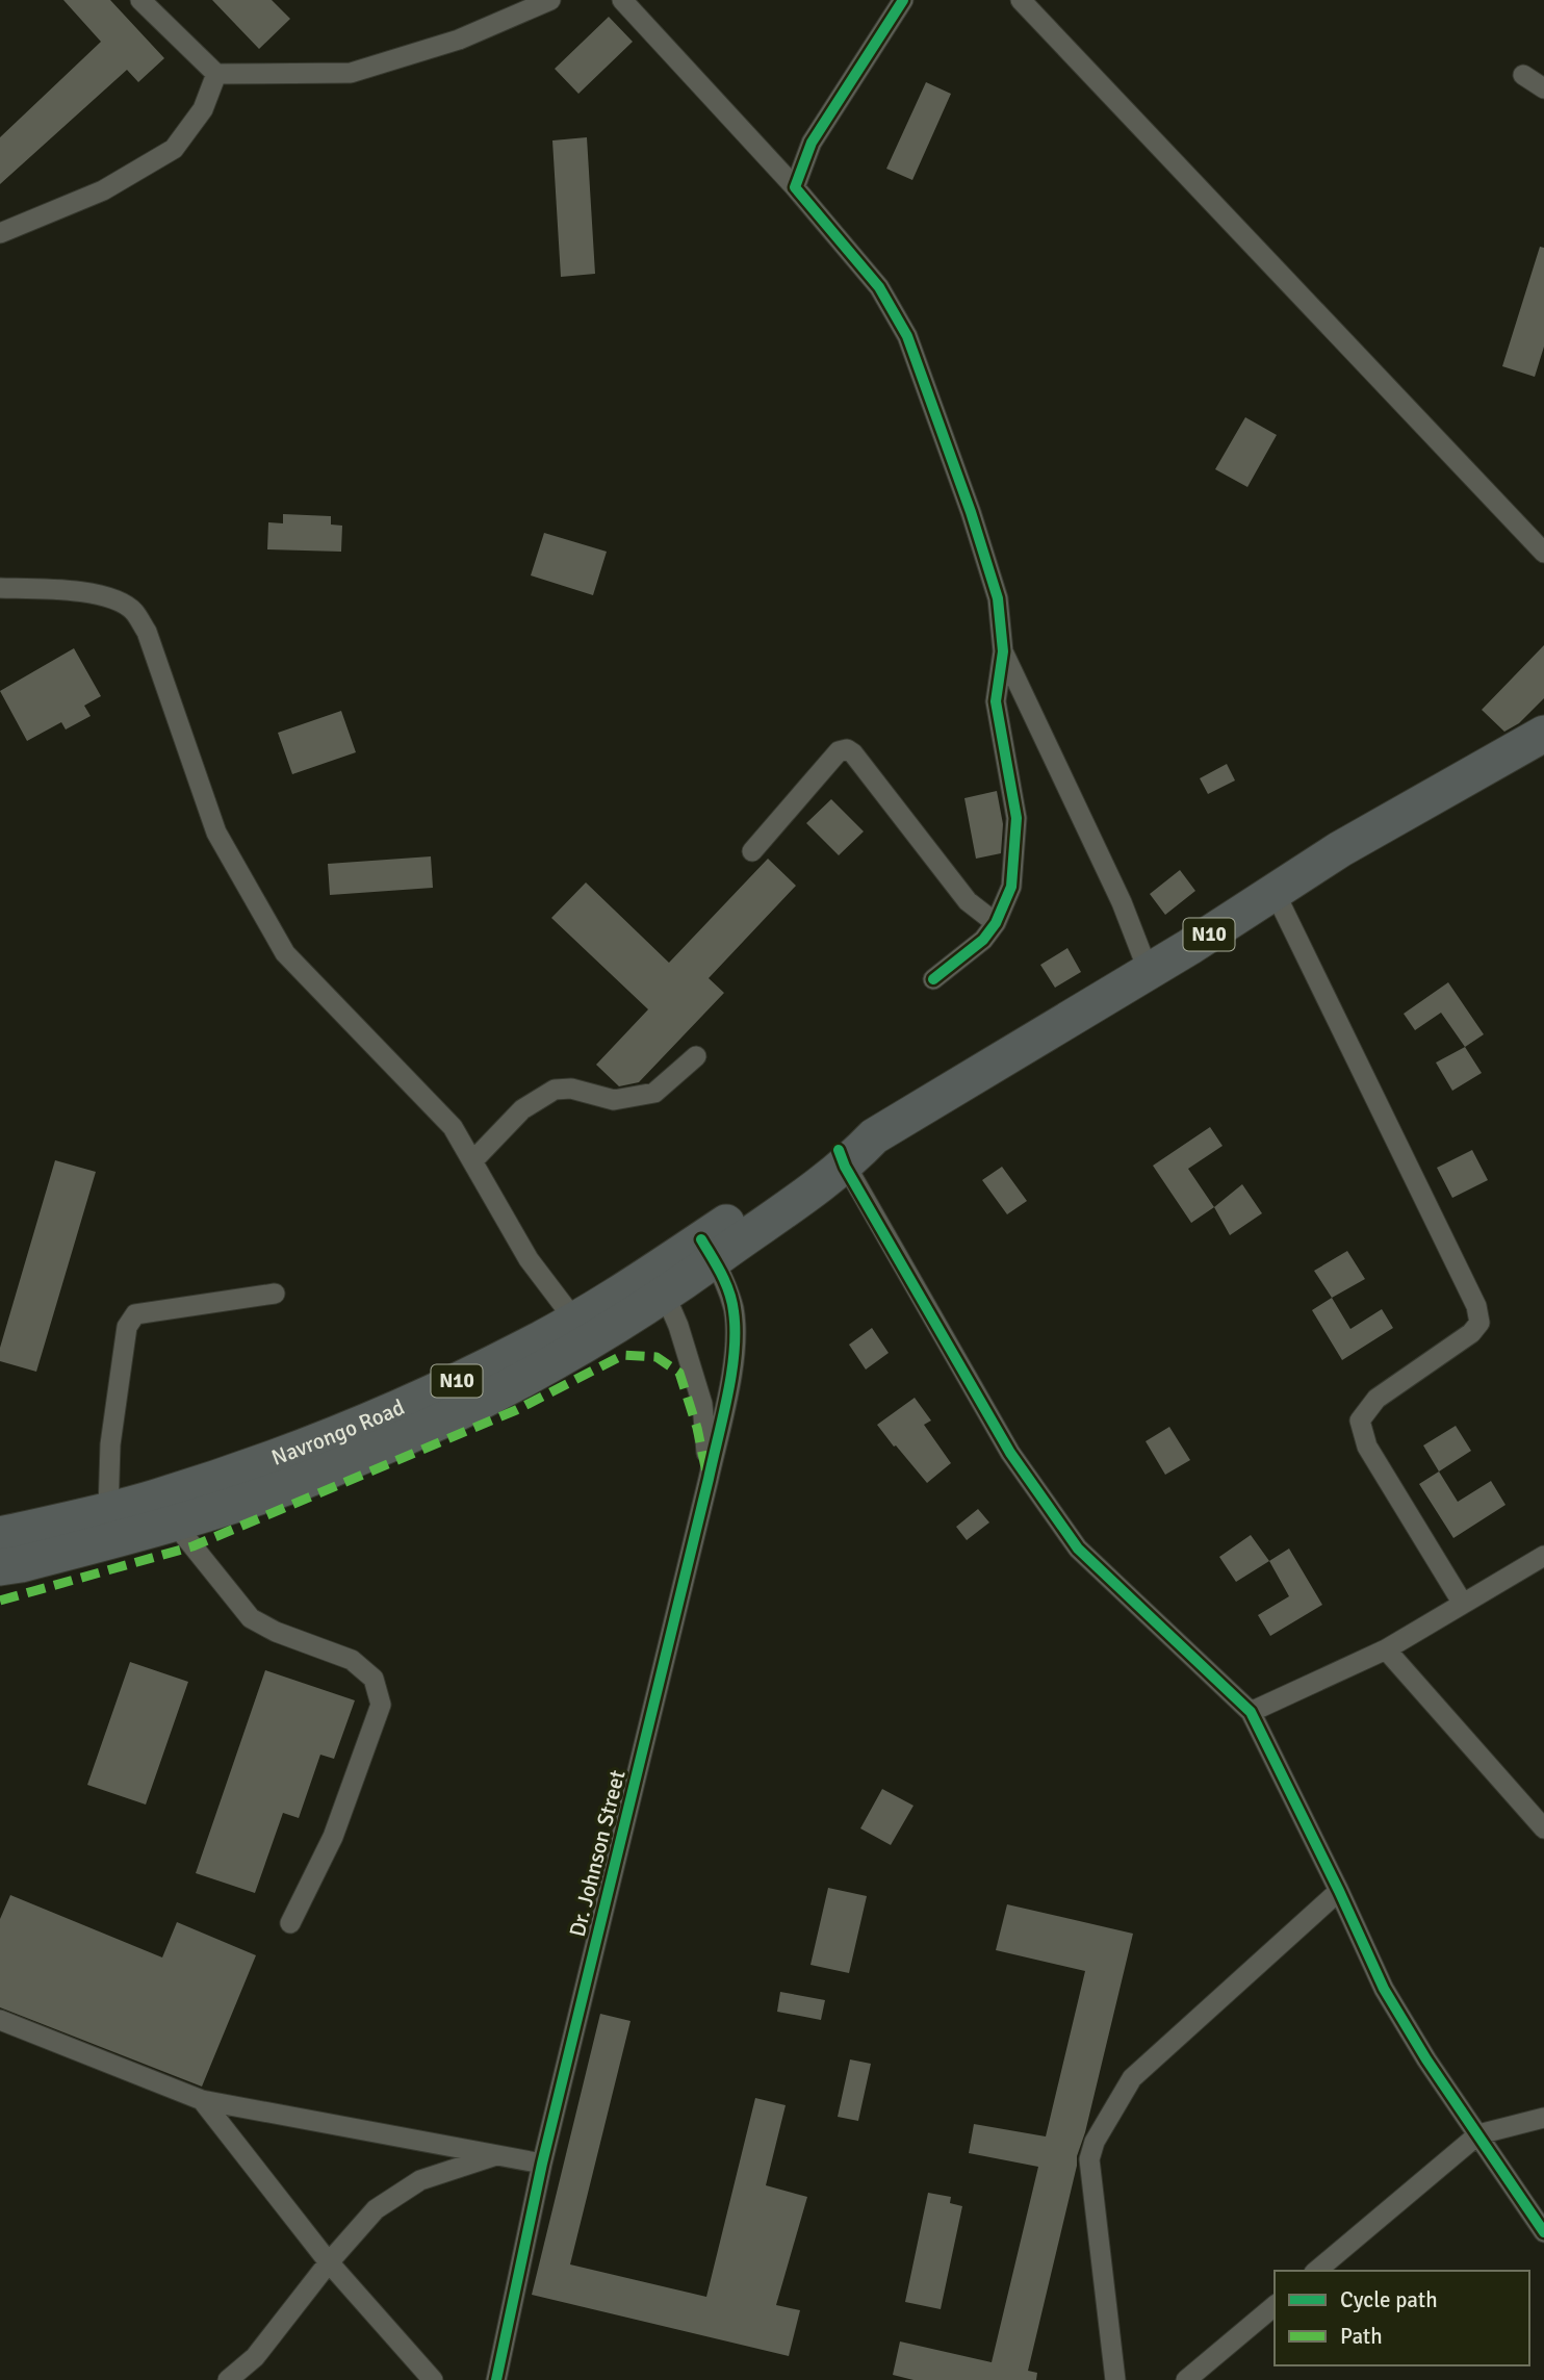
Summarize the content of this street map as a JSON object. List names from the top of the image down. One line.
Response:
{"streets":{"highway":["N10","Navrongo Road"],"street":["Dr. Johnson Street"]},"crossings":[["N10","Navrongo Road"],["Navrongo Road","Dr. Johnson Street"]],"legend":["Cycle path","Path"]}
